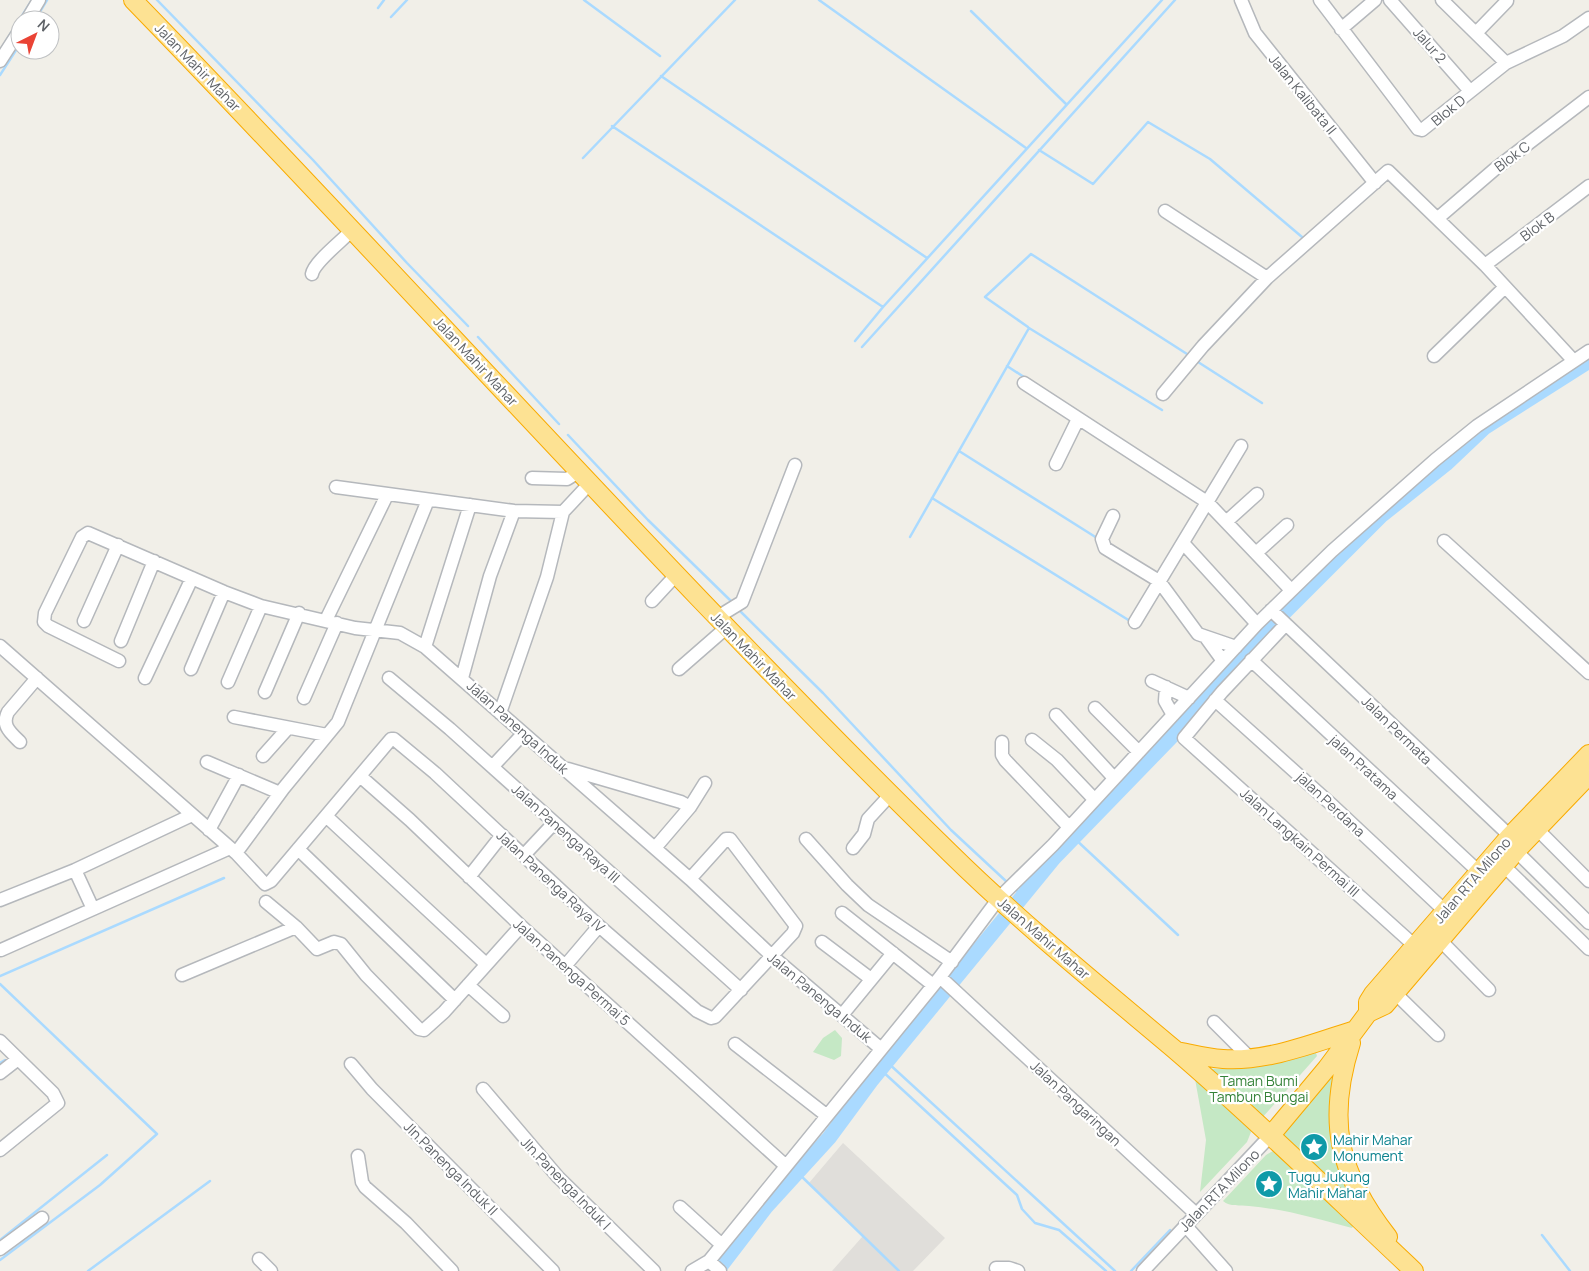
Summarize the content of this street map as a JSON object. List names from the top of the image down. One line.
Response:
{"streets":{"highway":["Jalan Mahir Mahar","Jalan RTA Milono"],"street":["Jalur 2","Jalan Kalibata II","Blok D","Blok C","Blok B","Jalan Panenga Induk","Jalan Permata","jalan Pratama","jalan Perdana","Jalan Panenga Raya III","Jalan Langkain Permai III","Jalan Panenga Raya IV","Jalan Panenga Permai 5","Jalan Pangaringan","Jln.Panenga Induk II","Jln.Panenga Induk I"]},"crossings":[["Jalur 2","Blok D"],["Jalan Mahir Mahar","Jalan Panenga Induk"],["Jalan Mahir Mahar","Jalan RTA Milono"],["Jalan Panenga Induk","Jalan Permata"],["Jalan Panenga Induk","Jalan Panenga Permai 5"],["Jalan Panenga Induk","Jalan Pangaringan"],["Jalan Permata","Jalan RTA Milono"],["jalan Pratama","Jalan RTA Milono"],["jalan Perdana","Jalan Langkain Permai III"],["jalan Perdana","Jalan RTA Milono"],["Jalan Panenga Raya III","Jalan Panenga Raya IV"],["Jalan Langkain Permai III","Jalan RTA Milono"],["Jalan RTA Milono","Jalan Pangaringan"],["Jalan Panenga Raya IV","Jalan Panenga Permai 5"]],"parks":["Taman Bumi Tambun Bungai"],"places":{"place":["Mahir Mahar Monument","Tugu Jukung Mahir Mahar"]},"north":"top right"}
